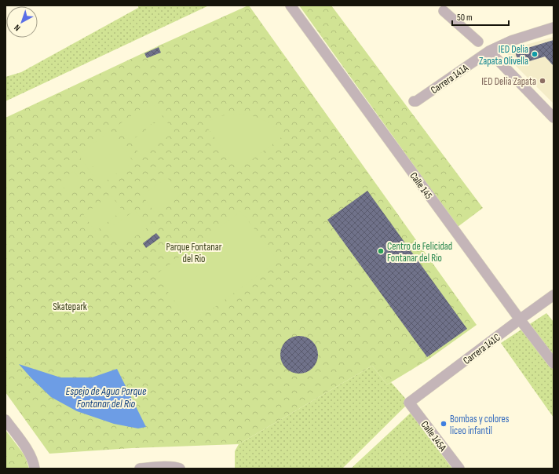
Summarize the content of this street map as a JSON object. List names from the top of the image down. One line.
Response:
{"streets":{"street":["Carrera 141A","Calle 145","Carrera 141C","Calle 145A"]},"crossings":[["Calle 145","Carrera 141C"],["Carrera 141C","Calle 145A"]],"water":["Espejo de Agua Parque Fontanar del Rio"],"parks":["Parque Fontanar del Rio","Skatepark"],"places":["IED Delia Zapata Olivella","IED Delia Zapata","Centro de Felicidad Fontanar del Rio","Bombas y colores liceo infantil"],"scale_bar":"50 m","north":"bottom left"}
